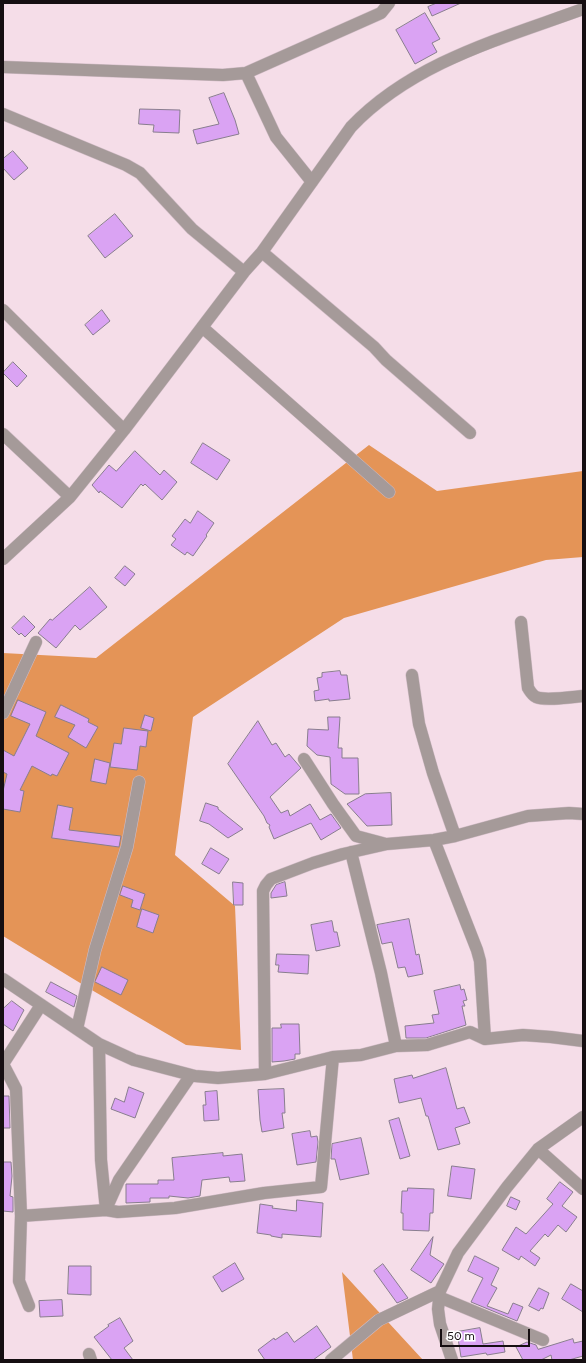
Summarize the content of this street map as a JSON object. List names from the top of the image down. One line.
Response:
{"scale_bar":"50 m"}
